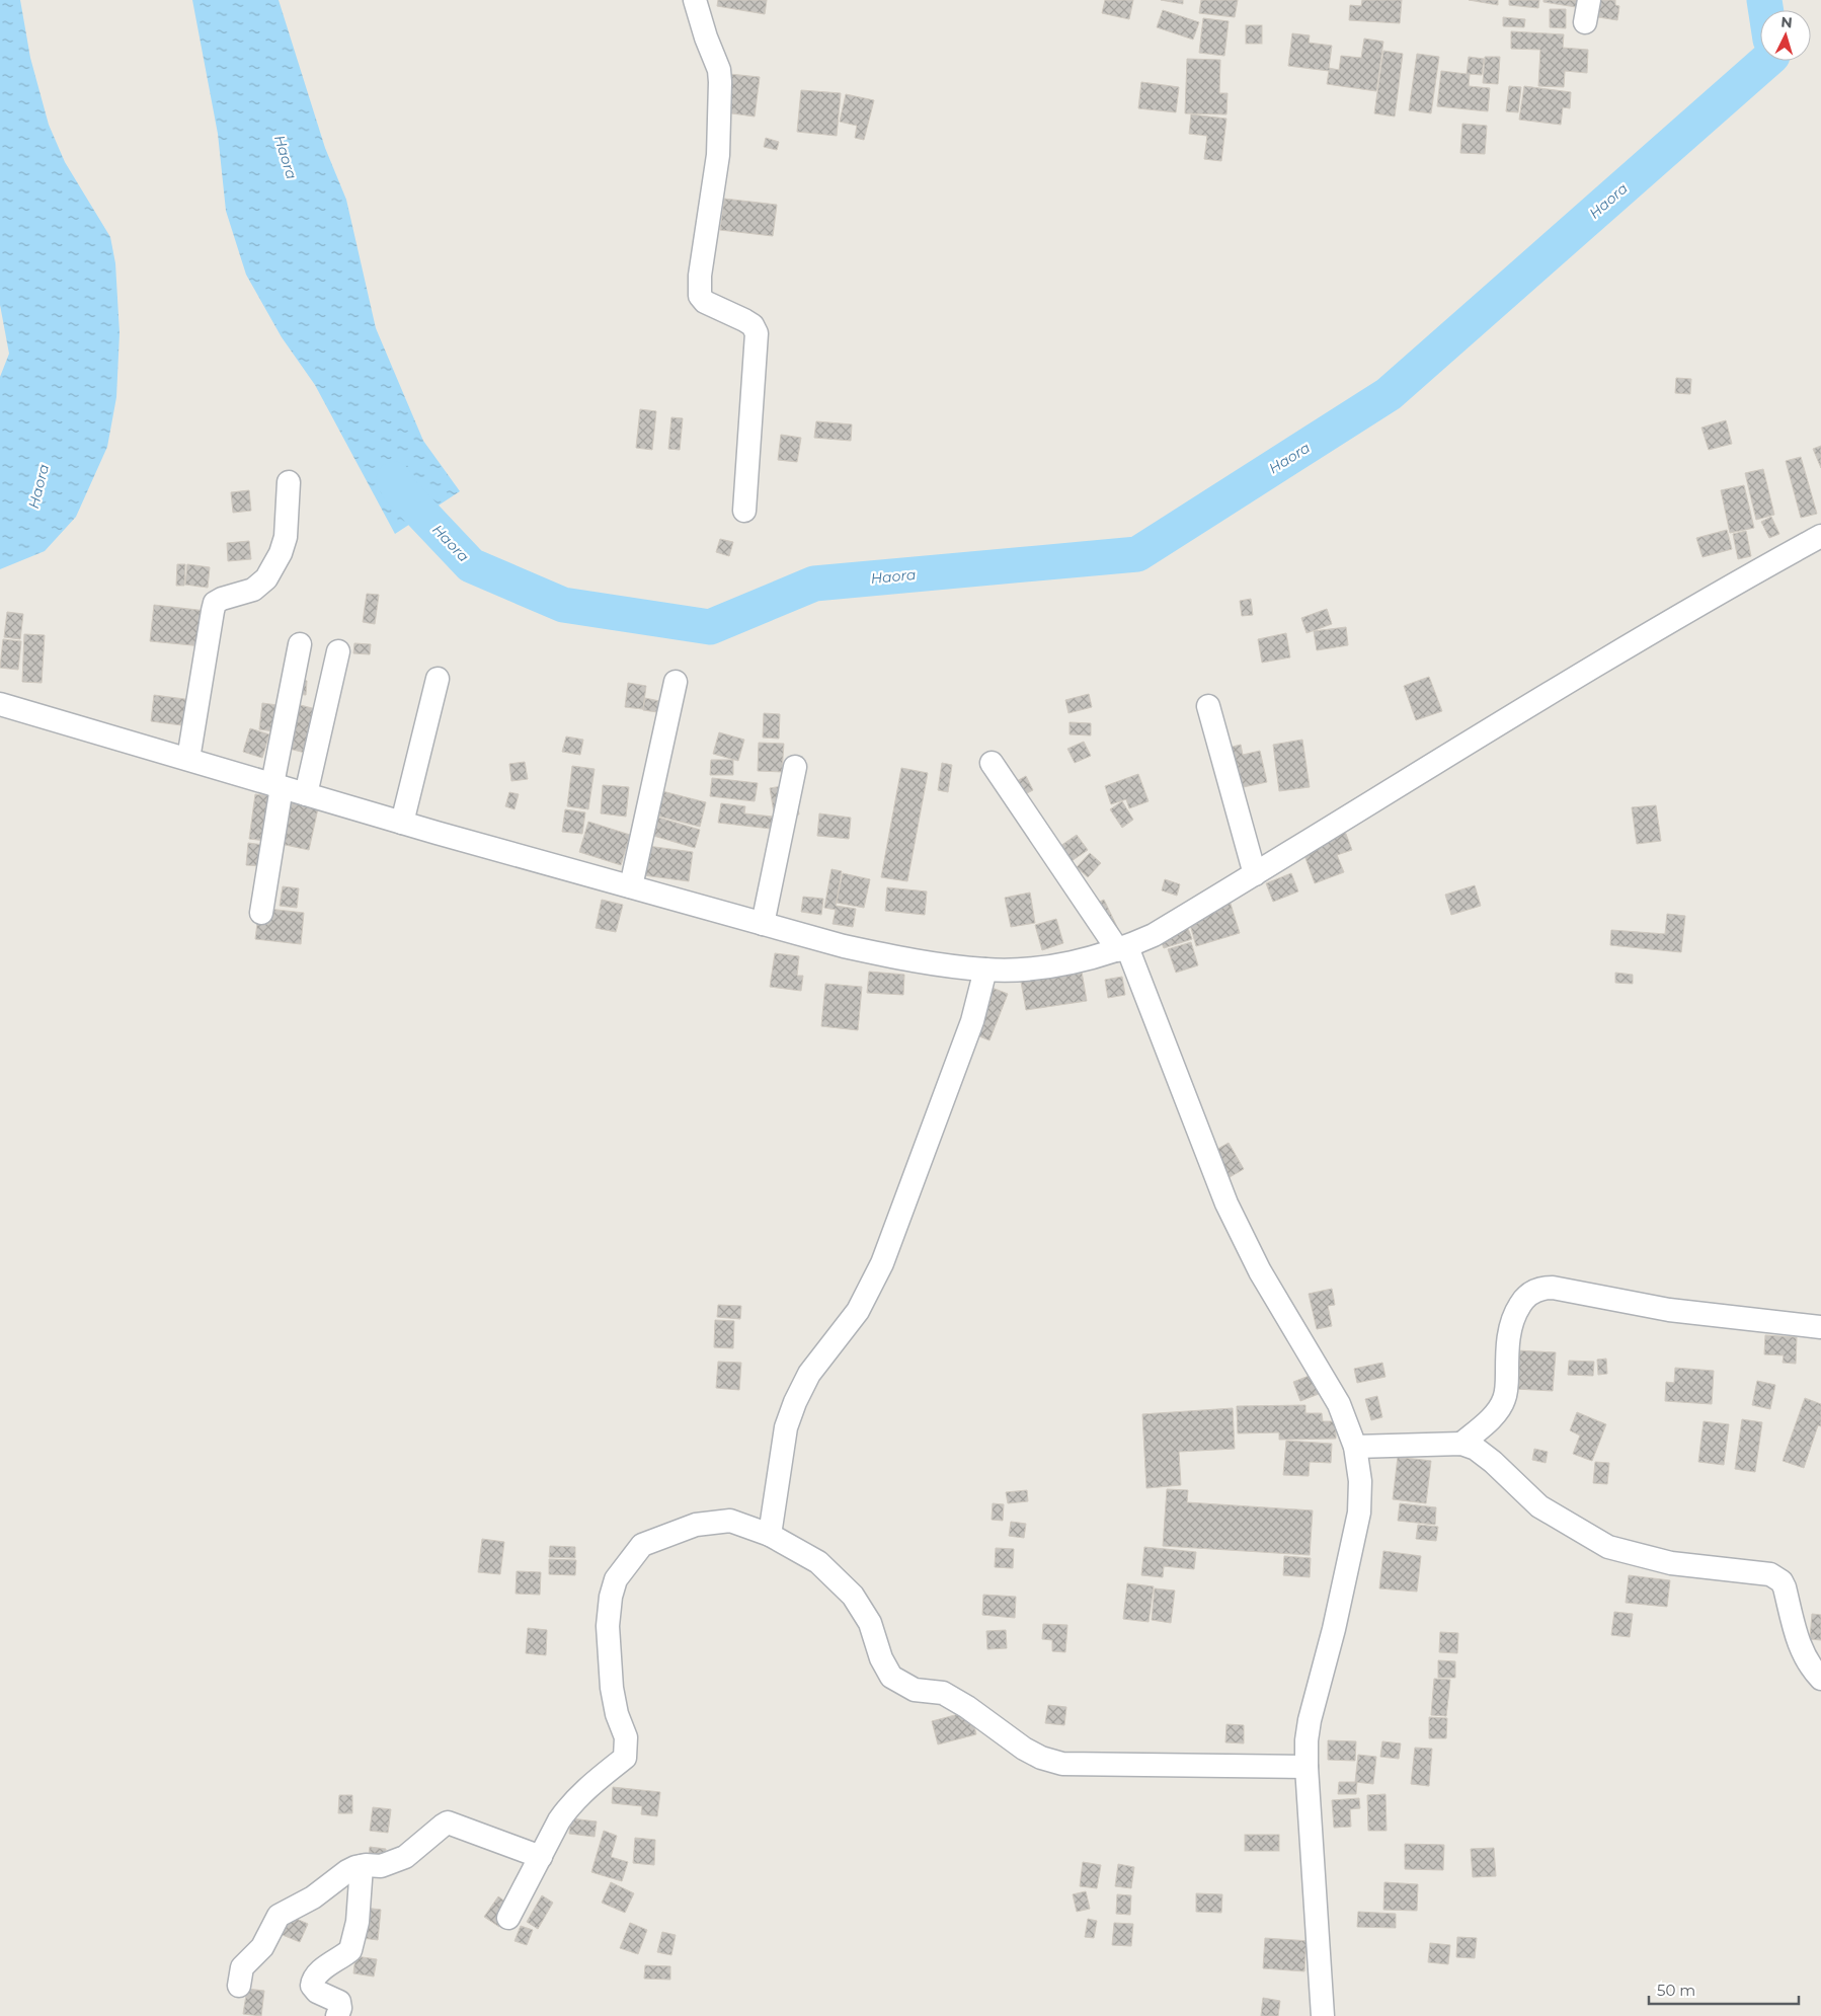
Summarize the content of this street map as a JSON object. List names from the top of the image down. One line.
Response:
{"water":["Haora"],"scale_bar":"50 m","north":"top"}
